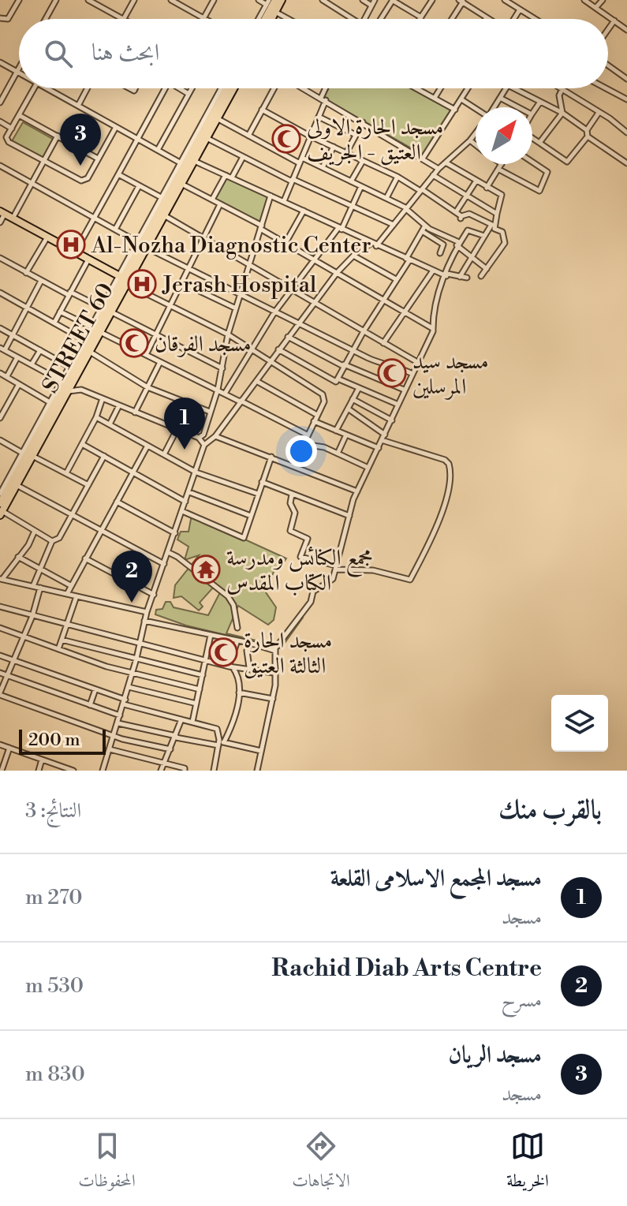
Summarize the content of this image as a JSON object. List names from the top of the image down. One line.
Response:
{"streets":{"main road":["STREET 60"]},"places":{"mosque":["مسجد الحارة الاولى العتيق - الجريف","مسجد الفرقان","مسجد سيد المرسلين","مسجد الحارة الثالثة العتيق"],"hospital":["Al-Nozha Diagnostic Center","Jerash Hospital"],"temple":["مجمع الكنائس ومدرسة الكتاب المقدس"]},"scale_bar":"200 m","north":"top right","page":{"search":"ابحث هنا","pins":["3","1","2"],"scale":"200 m","heading":["بالقرب منك","النتائج: 3"],"list":[{"mark":"1","name":"مسجد المجمع الاسلامى القلعة","note":"مسجد","value":"270 m"},{"mark":"2","name":"Rachid Diab Arts Centre","note":"مسرح","value":"530 m"},{"mark":"3","name":"مسجد الريان","note":"مسجد","value":"830 m"}],"nav":["الخريطة","الاتجاهات","المحفوظات"]}}
